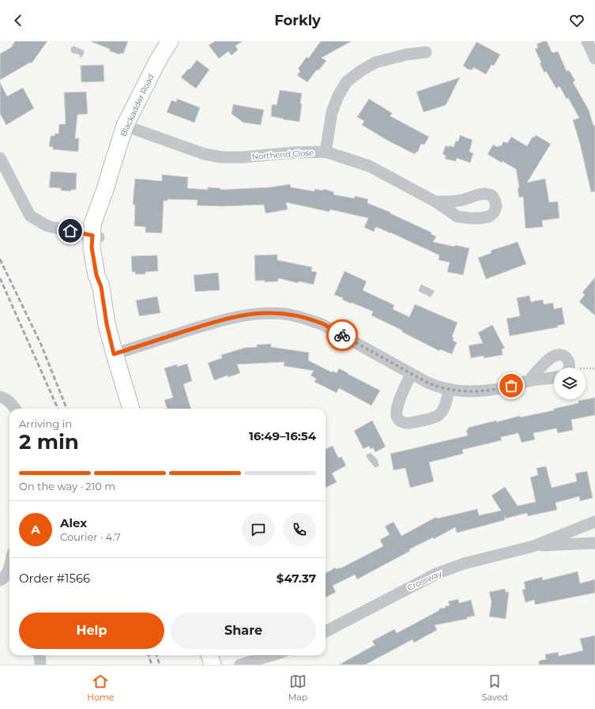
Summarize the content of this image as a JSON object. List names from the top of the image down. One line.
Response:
{"streets":{"street":["Blackadder Road","Northend Close","Crossway"]},"crossings":[["Blackadder Road","Northend Close"]],"page":{"header":"Forkly","heading":["2 min","Arriving in","16:49–16:54"],"panel":["Alex","Courier · 4.7","Order #1566","$47.37"],"bar":"On the way · 210 m","round":"A","buttons":["Help","Share"],"tabs":["Home","Map","Saved"]}}
